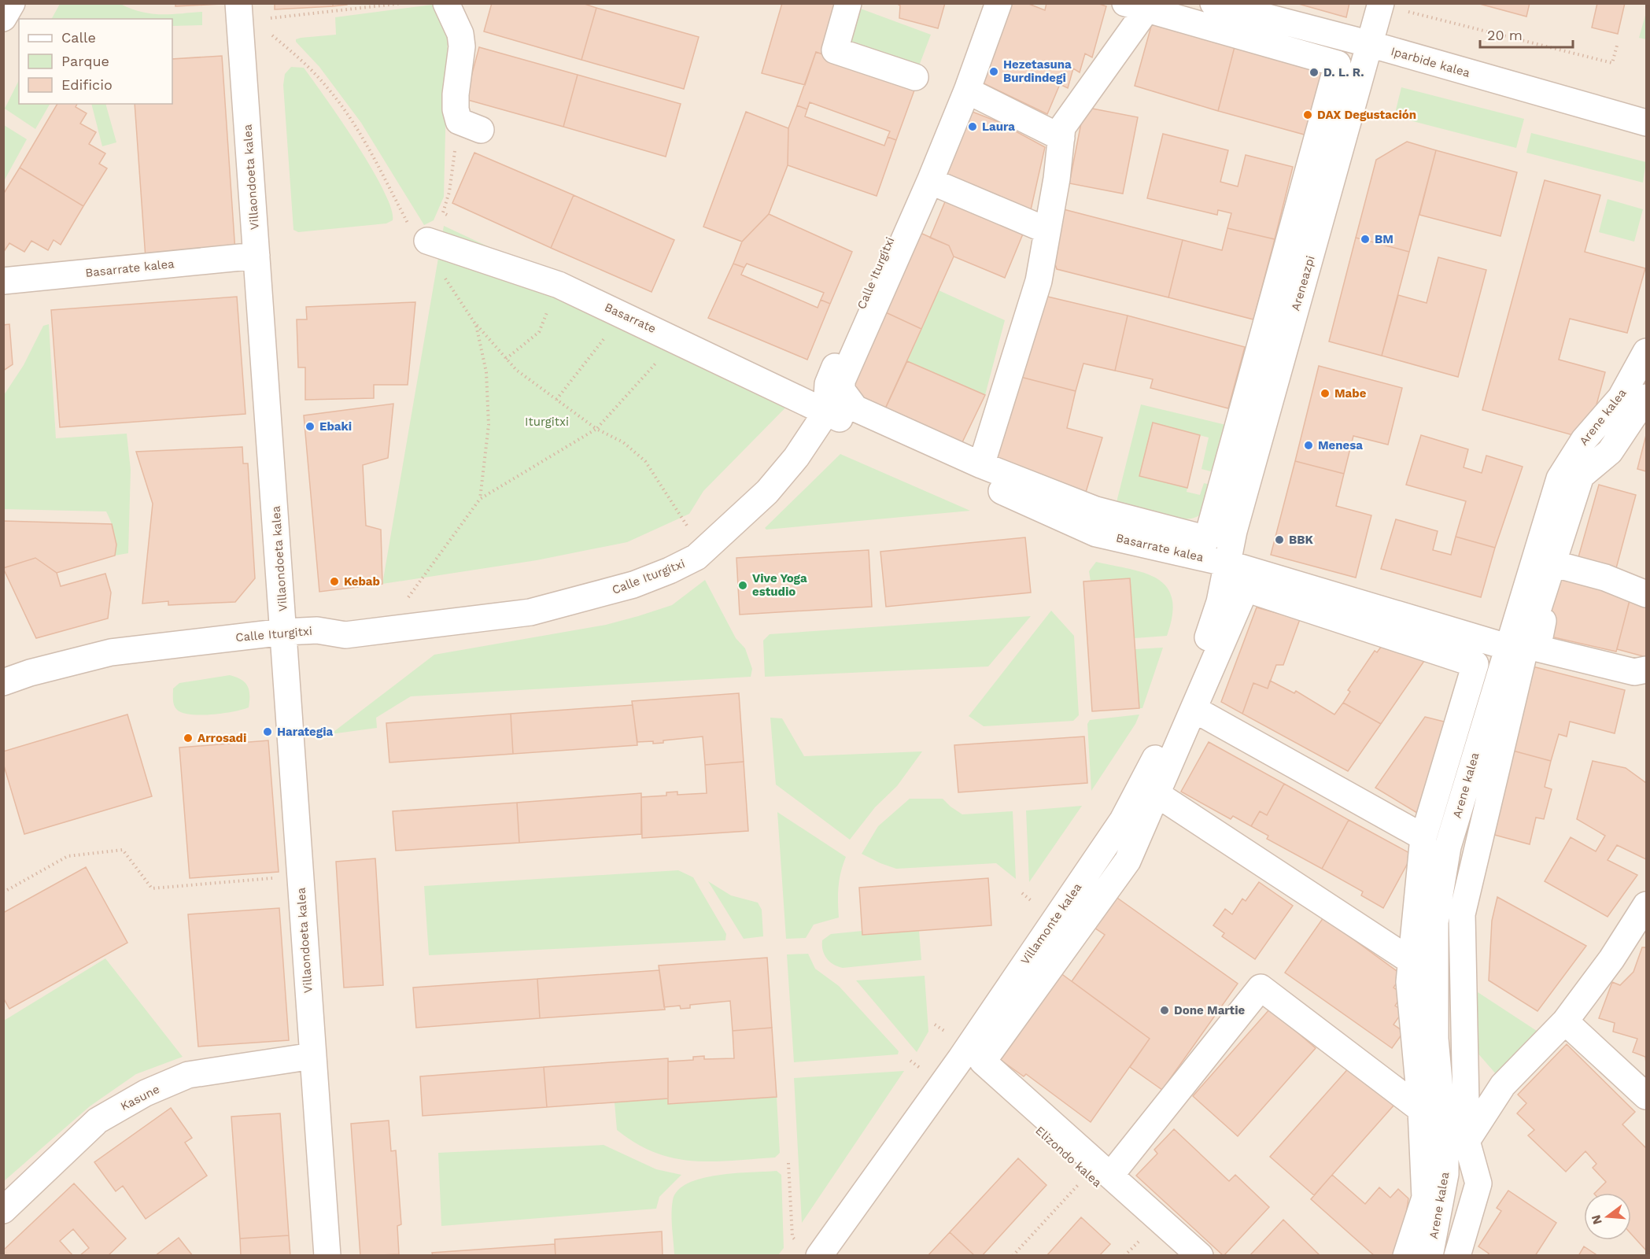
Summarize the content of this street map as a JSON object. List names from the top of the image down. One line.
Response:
{"streets":{"street":["Iparbide kalea","Villaondoeta kalea","Basarrate kalea","Calle Iturgitxi","Areneazpi","Basarrate","Arene kalea","Villamonte kalea","Kasune","Elizondo kalea"]},"crossings":[["Iparbide kalea","Areneazpi"],["Villaondoeta kalea","Basarrate kalea"],["Villaondoeta kalea","Calle Iturgitxi"],["Villaondoeta kalea","Kasune"],["Basarrate kalea","Calle Iturgitxi"],["Basarrate kalea","Areneazpi"],["Basarrate kalea","Basarrate"],["Basarrate kalea","Arene kalea"],["Basarrate kalea","Villamonte kalea"],["Calle Iturgitxi","Basarrate"],["Areneazpi","Villamonte kalea"],["Villamonte kalea","Elizondo kalea"]],"parks":["Iturgitxi"],"places":["Hezetasuna Burdindegi","D. L. R.","DAX Degustación","Laura","BM","Mabe","Ebaki","Menesa","BBK","Kebab","Vive Yoga estudio","Harategia","Arrosadi","Done Martie"],"legend":["Calle","Parque","Edificio"],"scale_bar":"20 m","north":"left"}
